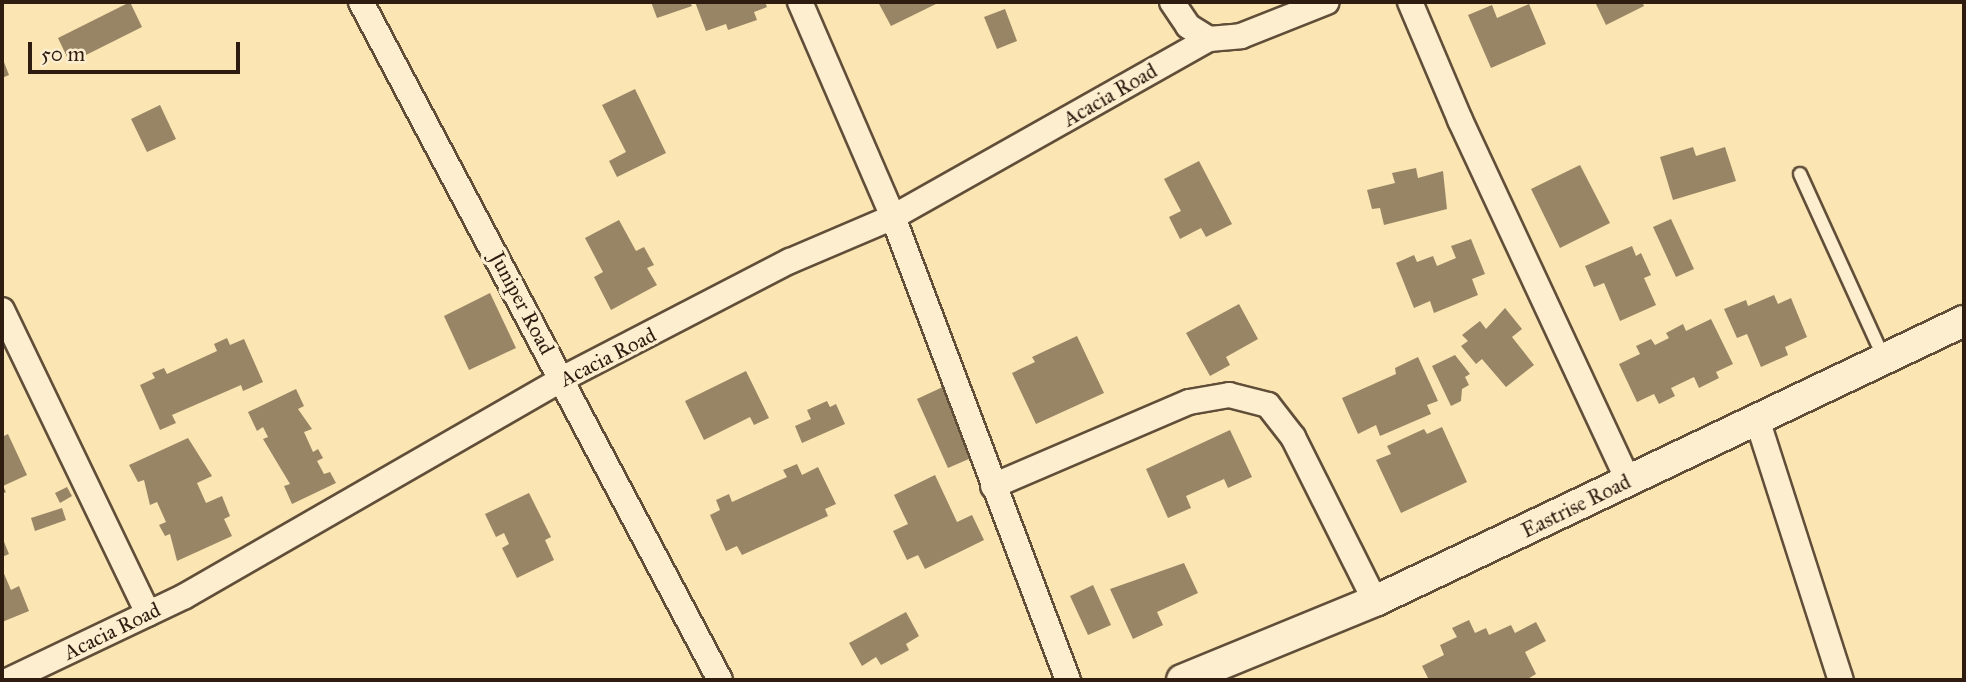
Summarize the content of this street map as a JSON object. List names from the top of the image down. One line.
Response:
{"streets":{"street":["Acacia Road","Juniper Road","Eastrise Road"]},"crossings":[["Acacia Road","Juniper Road"]],"scale_bar":"50 m"}
